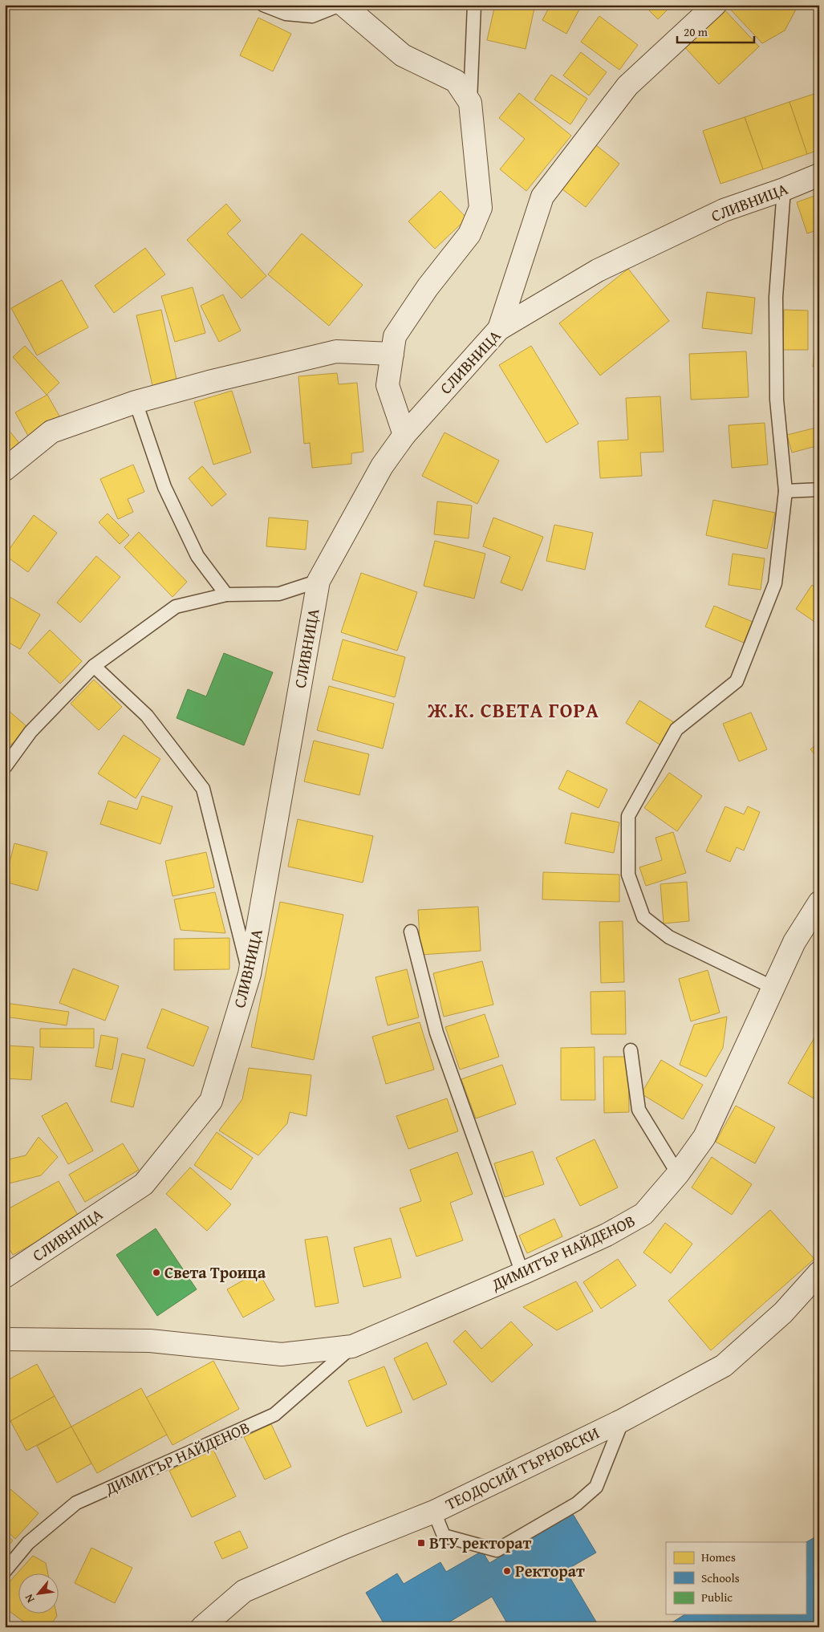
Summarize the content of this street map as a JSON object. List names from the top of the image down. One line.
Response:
{"streets":{"street":["СЛИВНИЦА","ДИМИТЪР НАЙДЕНОВ","ТЕОДОСИЙ ТЪРНОВСКИ"]},"districts":["Ж.К. СВЕТА ГОРА"],"places":{"other":["Света Троица","Ректорат"],"transit":["ВТУ ректорат"]},"legend":["Homes","Schools","Public"],"scale_bar":"20 m","north":"bottom left"}
